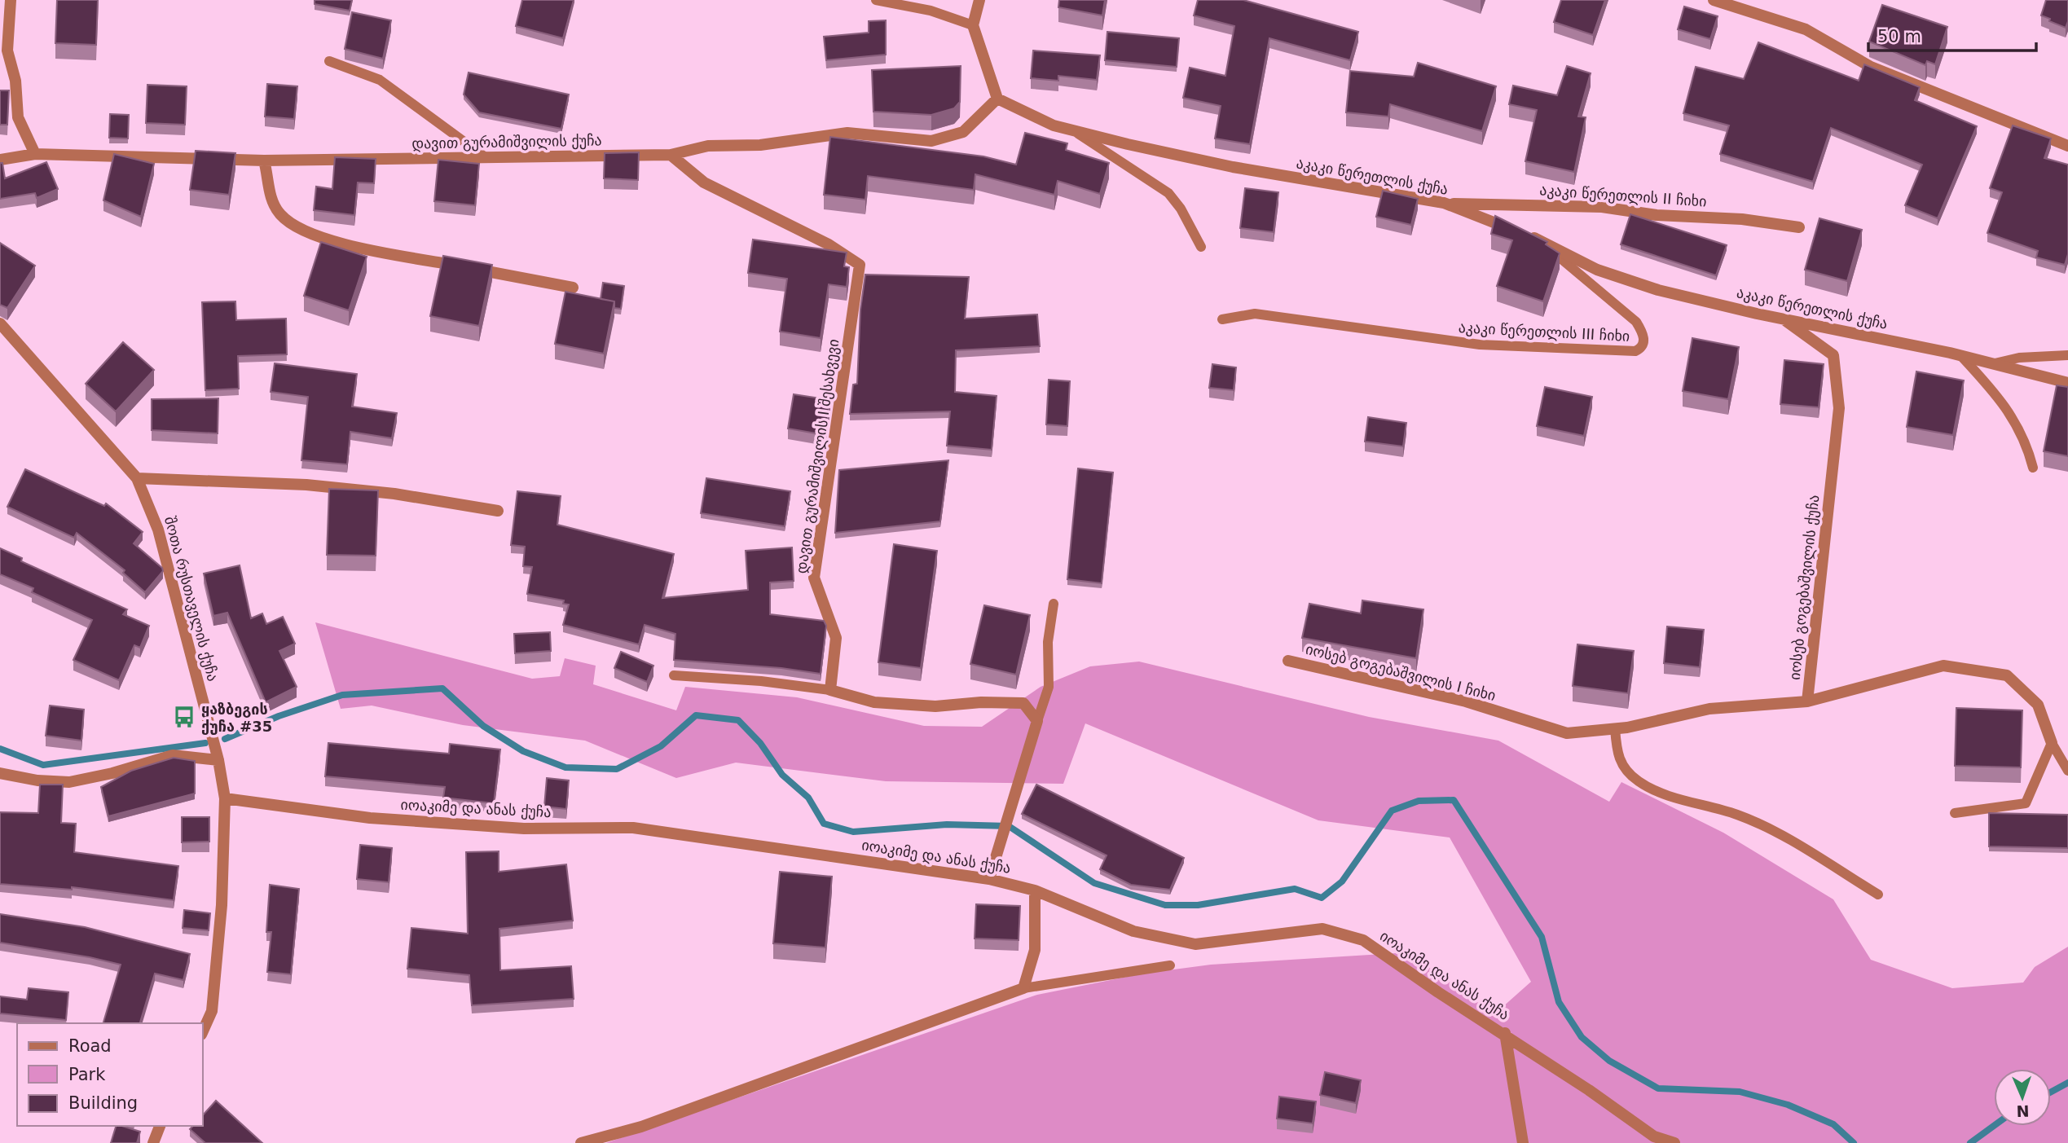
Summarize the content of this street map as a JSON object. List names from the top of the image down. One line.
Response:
{"streets":{"street":["დავით გურამიშვილის ქუჩა","აკაკი წერეთლის ქუჩა","აკაკი წერეთლის II ჩიხი","დავით გურამიშვილის I შესახვევი","იოსებ გოგებაშვილის ქუჩა","შოთა რუსთაველის ქუჩა","იოსებ გოგებაშვილის I ჩიხი","იოაკიმე და ანას ქუჩა"],"lane":["აკაკი წერეთლის III ჩიხი"]},"crossings":[["დავით გურამიშვილის ქუჩა","აკაკი წერეთლის ქუჩა"],["დავით გურამიშვილის ქუჩა","დავით გურამიშვილის I შესახვევი"],["აკაკი წერეთლის ქუჩა","აკაკი წერეთლის II ჩიხი"],["აკაკი წერეთლის ქუჩა","აკაკი წერეთლის III ჩიხი"],["აკაკი წერეთლის ქუჩა","იოსებ გოგებაშვილის ქუჩა"],["იოსებ გოგებაშვილის ქუჩა","იოსებ გოგებაშვილის I ჩიხი"],["შოთა რუსთაველის ქუჩა","იოაკიმე და ანას ქუჩა"]],"places":{"bus stop":["ყაზბეგის ქუჩა #35"]},"legend":["Road","Park","Building"],"scale_bar":"50 m","north":"bottom"}
